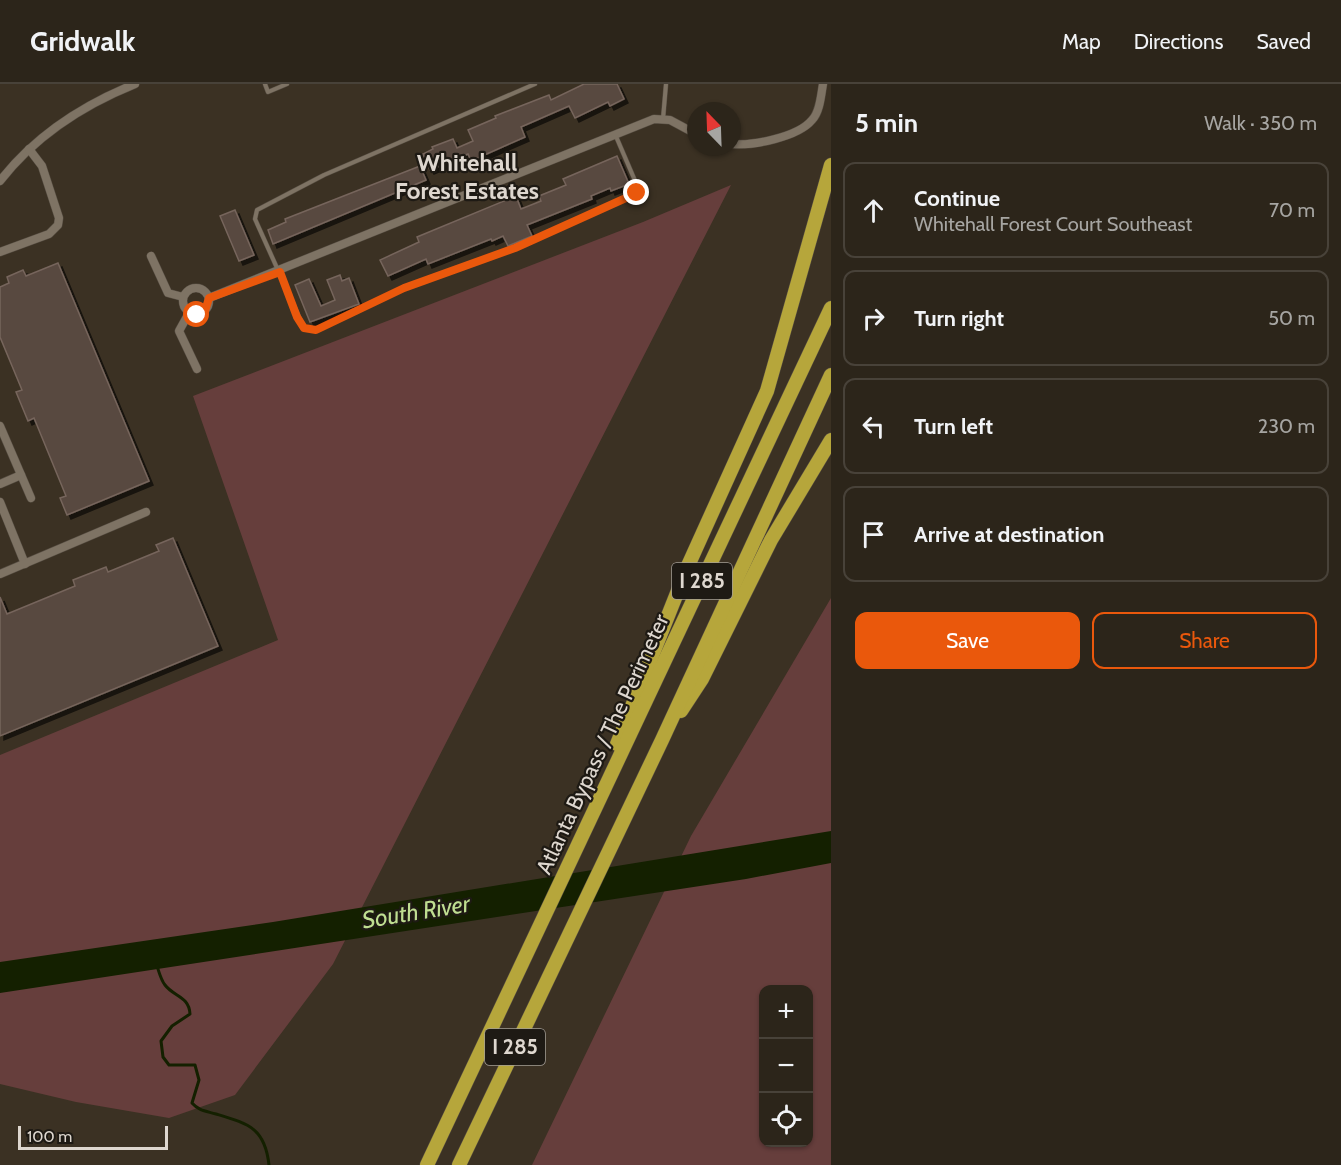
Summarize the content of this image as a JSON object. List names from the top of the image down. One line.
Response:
{"streets":{"highway":["I 285","Atlanta Bypass / The Perimeter"]},"districts":["Whitehall Forest Estates"],"water":["South River"],"scale_bar":"100 m","north":"top left","page":{"header":"Gridwalk","nav":["Map","Directions","Saved"],"heading":["5 min","Walk · 350 m"],"list":[["Continue","Whitehall Forest Court Southeast","70 m"],["Turn right","50 m"],["Turn left","230 m"],"Arrive at destination"],"buttons":["Save","Share"],"map_buttons":["+","−"],"scale":"100 m"}}
